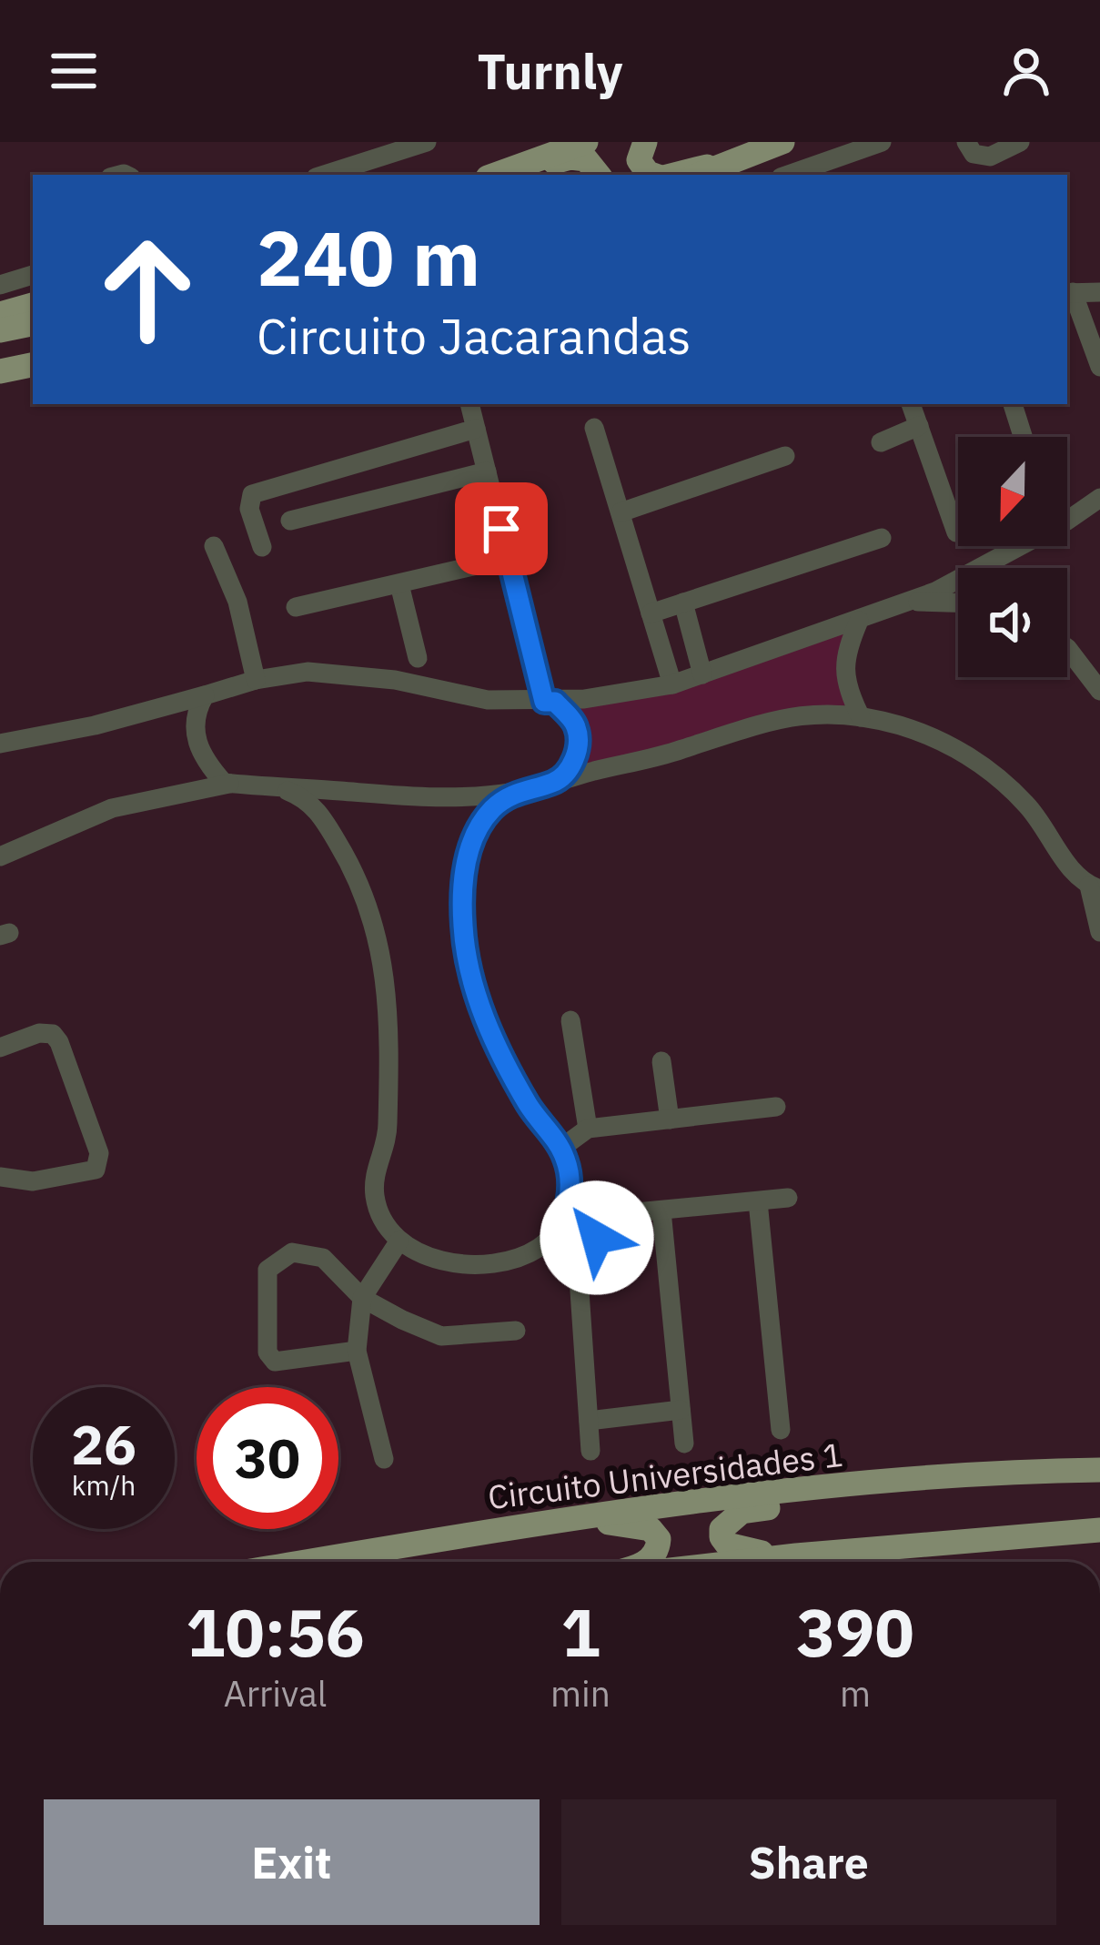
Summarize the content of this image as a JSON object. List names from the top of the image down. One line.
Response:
{"streets":{"main road":["Circuito Universidades 1"]},"north":"bottom","page":{"header":"Turnly","turn":["240 m","Circuito Jacarandas"],"speed":"26 km/h","limit":"30","eta":["10:56","Arrival","1","min","390","m"],"buttons":["Exit","Share"]}}
